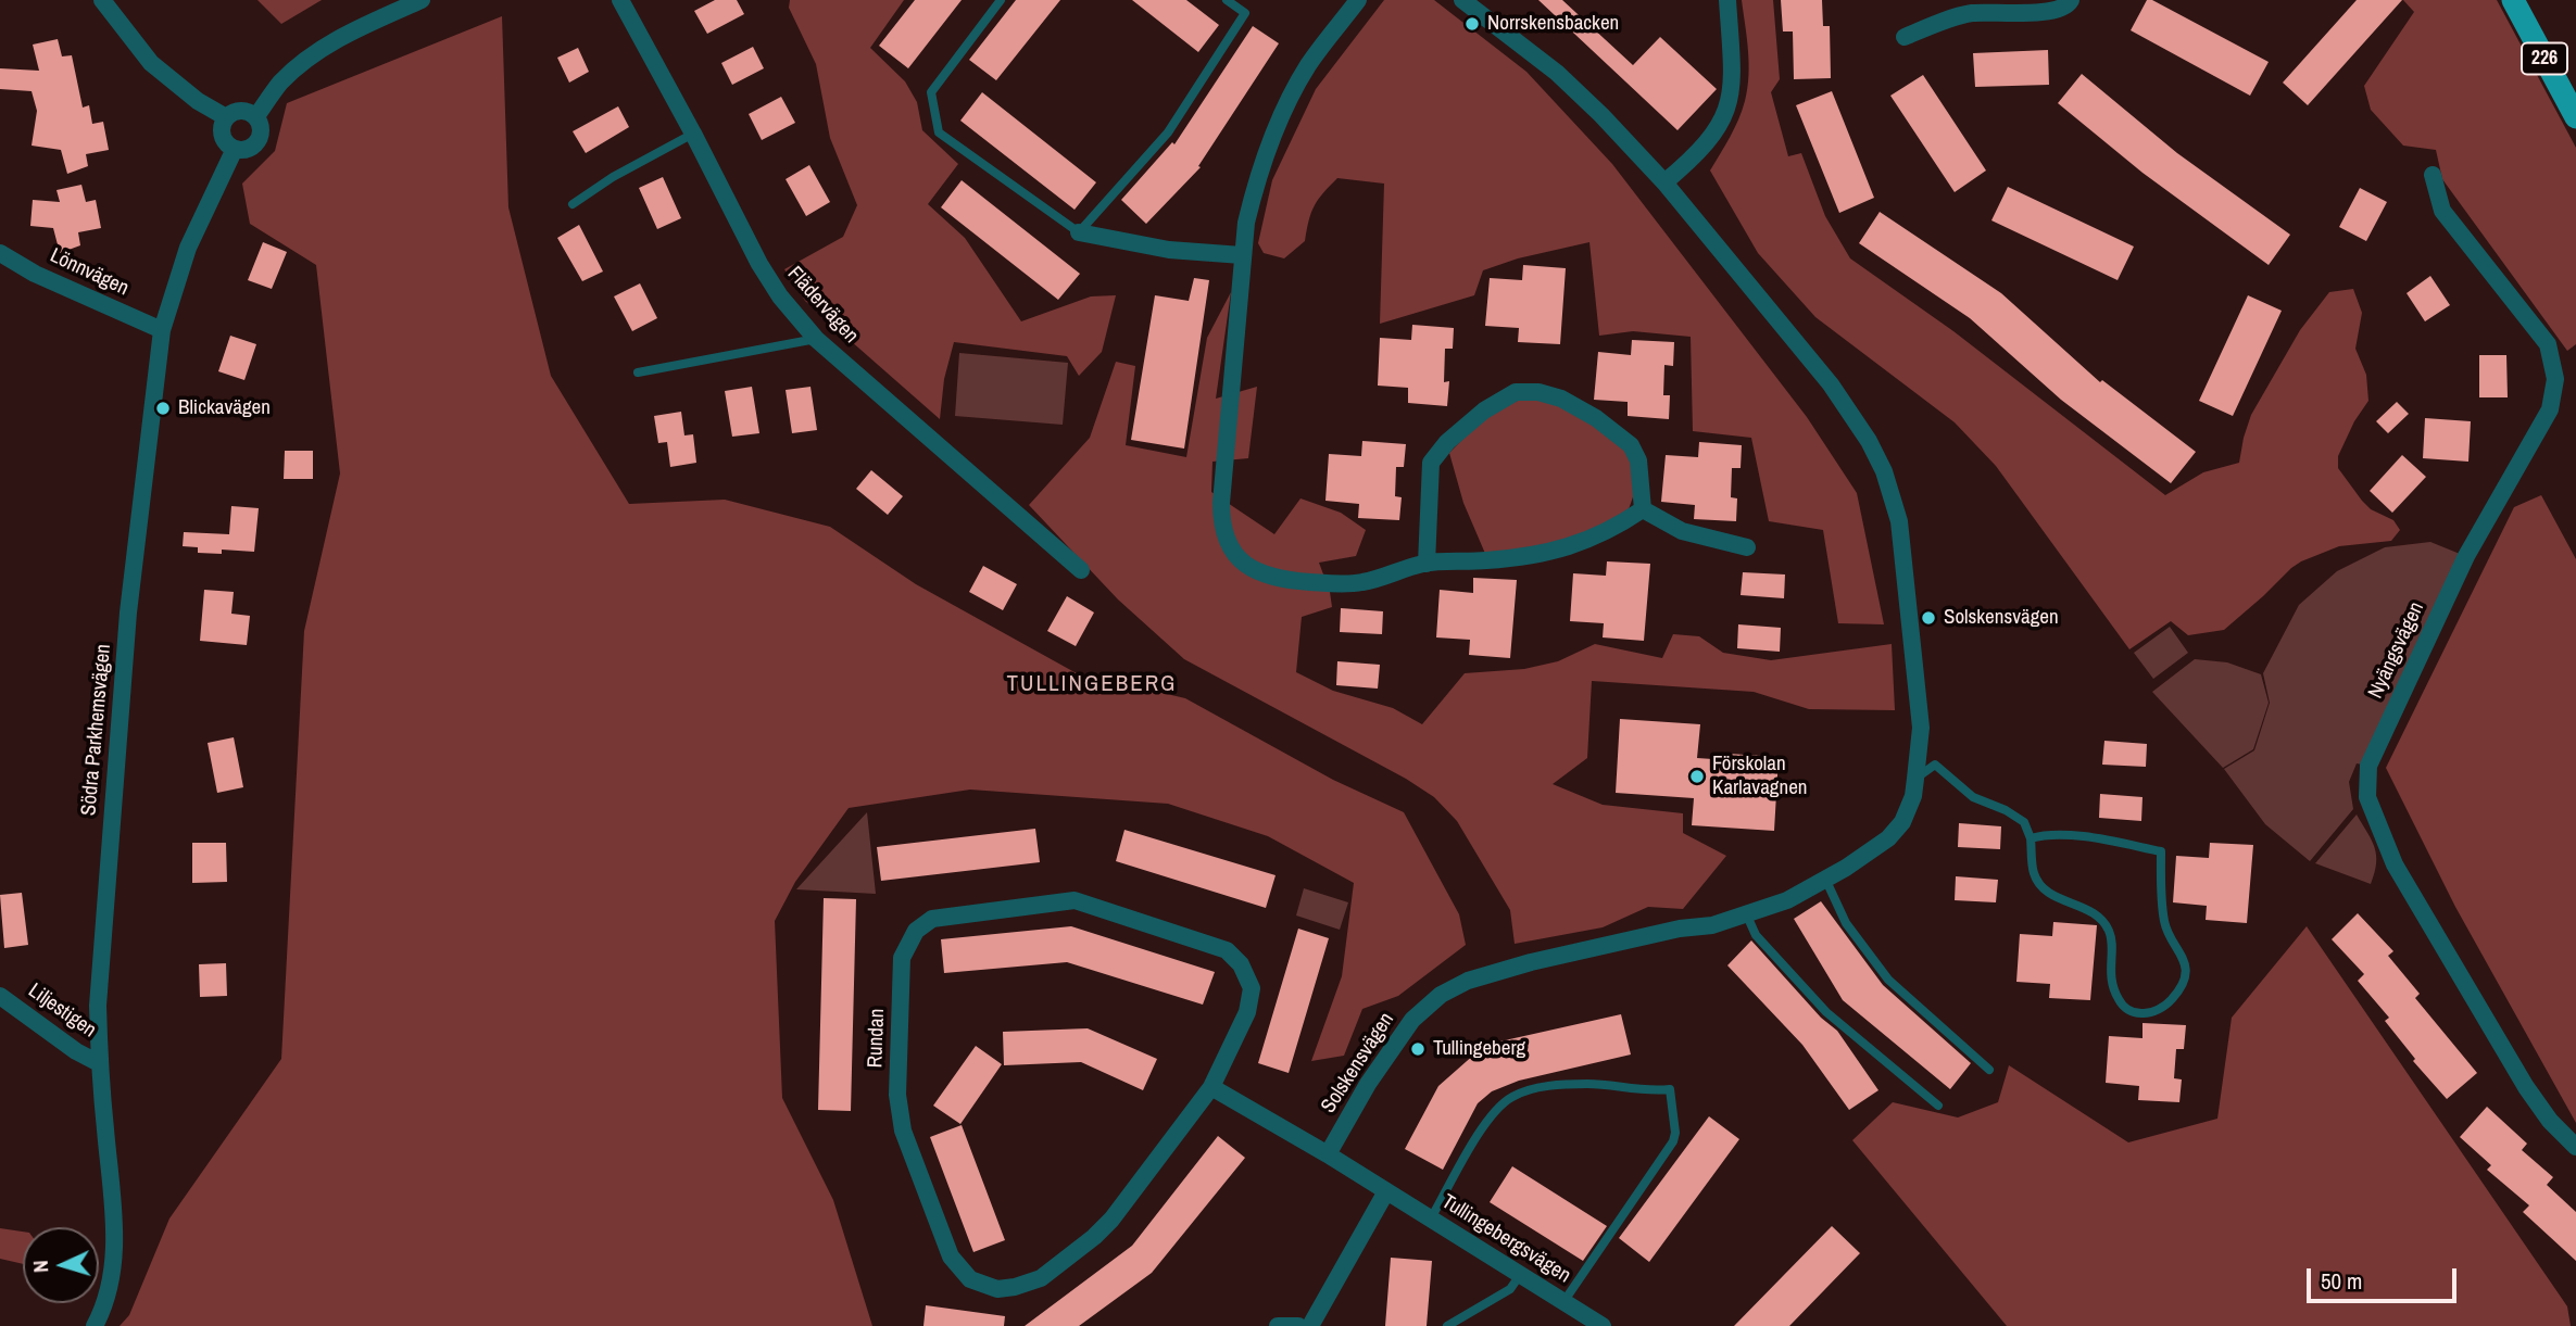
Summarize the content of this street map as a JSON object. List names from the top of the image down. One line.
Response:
{"streets":{"main road":["226"],"street":["Lönnvägen","Flädervägen","Nyängsvägen","Södra Parkhemsvägen","Liljestigen","Rundan","Solskensvägen","Tullingebergsvägen"]},"crossings":[["Lönnvägen","Södra Parkhemsvägen"],["Södra Parkhemsvägen","Liljestigen"],["Rundan","Tullingebergsvägen"],["Solskensvägen","Tullingebergsvägen"]],"districts":["TULLINGEBERG"],"places":["Norrskensbacken","Blickavägen","Solskensvägen","Förskolan Karlavagnen","Tullingeberg"],"scale_bar":"50 m","north":"left"}
